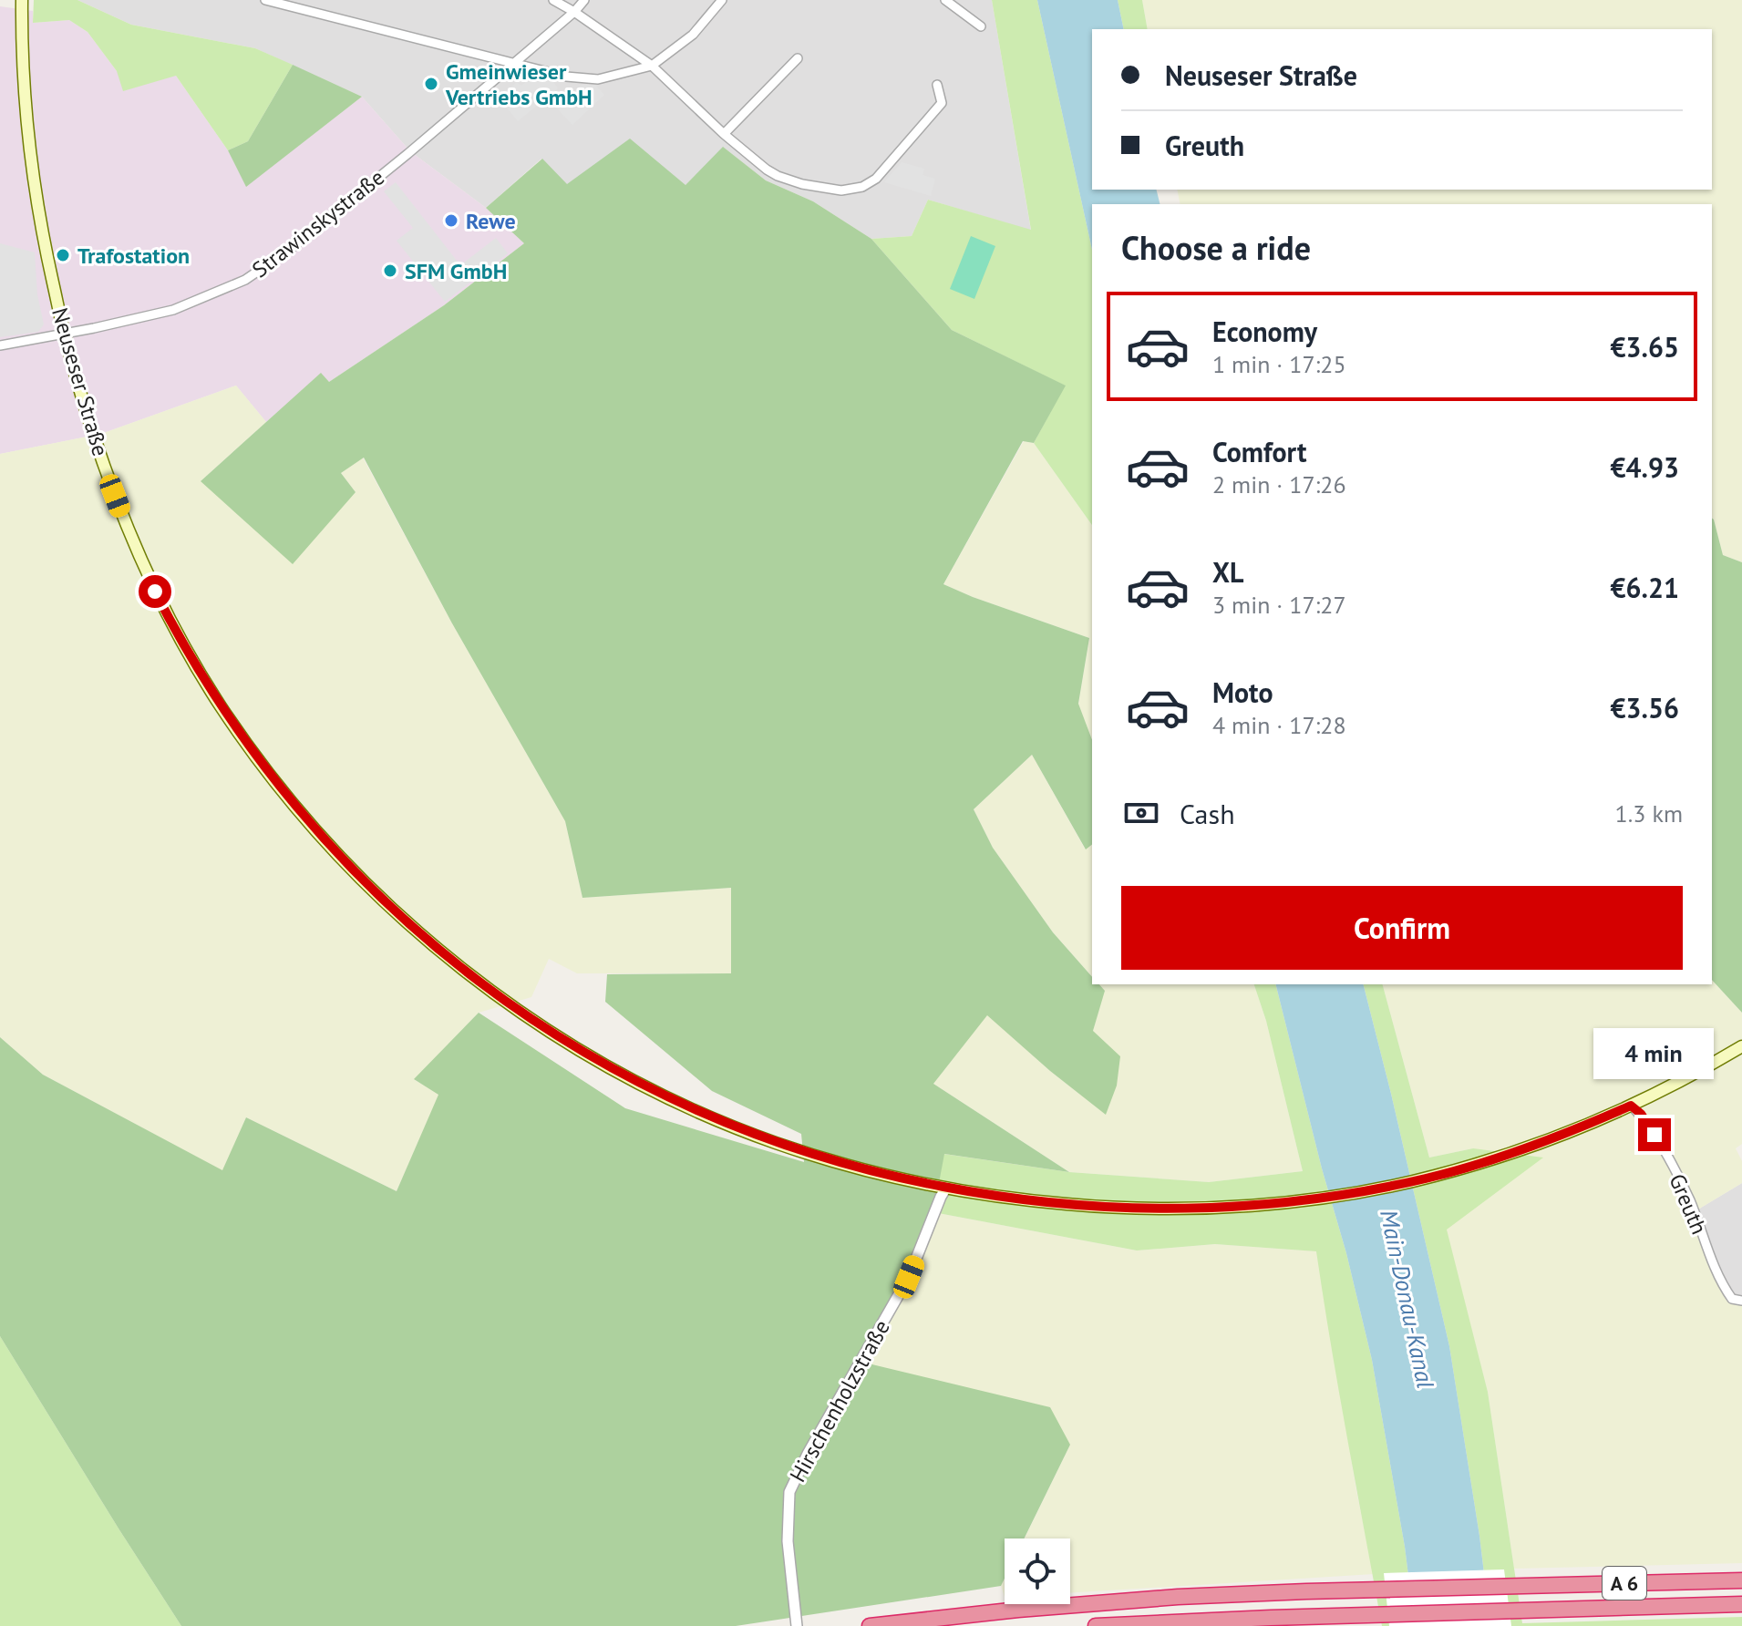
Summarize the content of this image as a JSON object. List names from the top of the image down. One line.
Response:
{"streets":{"highway":["A 6"],"main road":["Neuseser Straße"],"street":["Strawinskystraße","Greuth","Hirschenholzstraße"]},"crossings":[["Strawinskystraße","Neuseser Straße"],["Neuseser Straße","Greuth"],["Neuseser Straße","Hirschenholzstraße"]],"water":["Main-Donau-Kanal"],"places":["Gmeinwieser Vertriebs GmbH","Rewe","Trafostation","SFM GmbH"],"page":{"banner":["Neuseser Straße","Greuth"],"heading":"Choose a ride","list":[{"name":"Economy","note":"1 min · 17:25","value":"€3.65"},{"name":"Comfort","note":"2 min · 17:26","value":"€4.93"},{"name":"XL","note":"3 min · 17:27","value":"€6.21"},{"name":"Moto","note":"4 min · 17:28","value":"€3.56"}],"pay":["Cash","1.3 km"],"buttons":"Confirm","bubble":"4 min"}}
